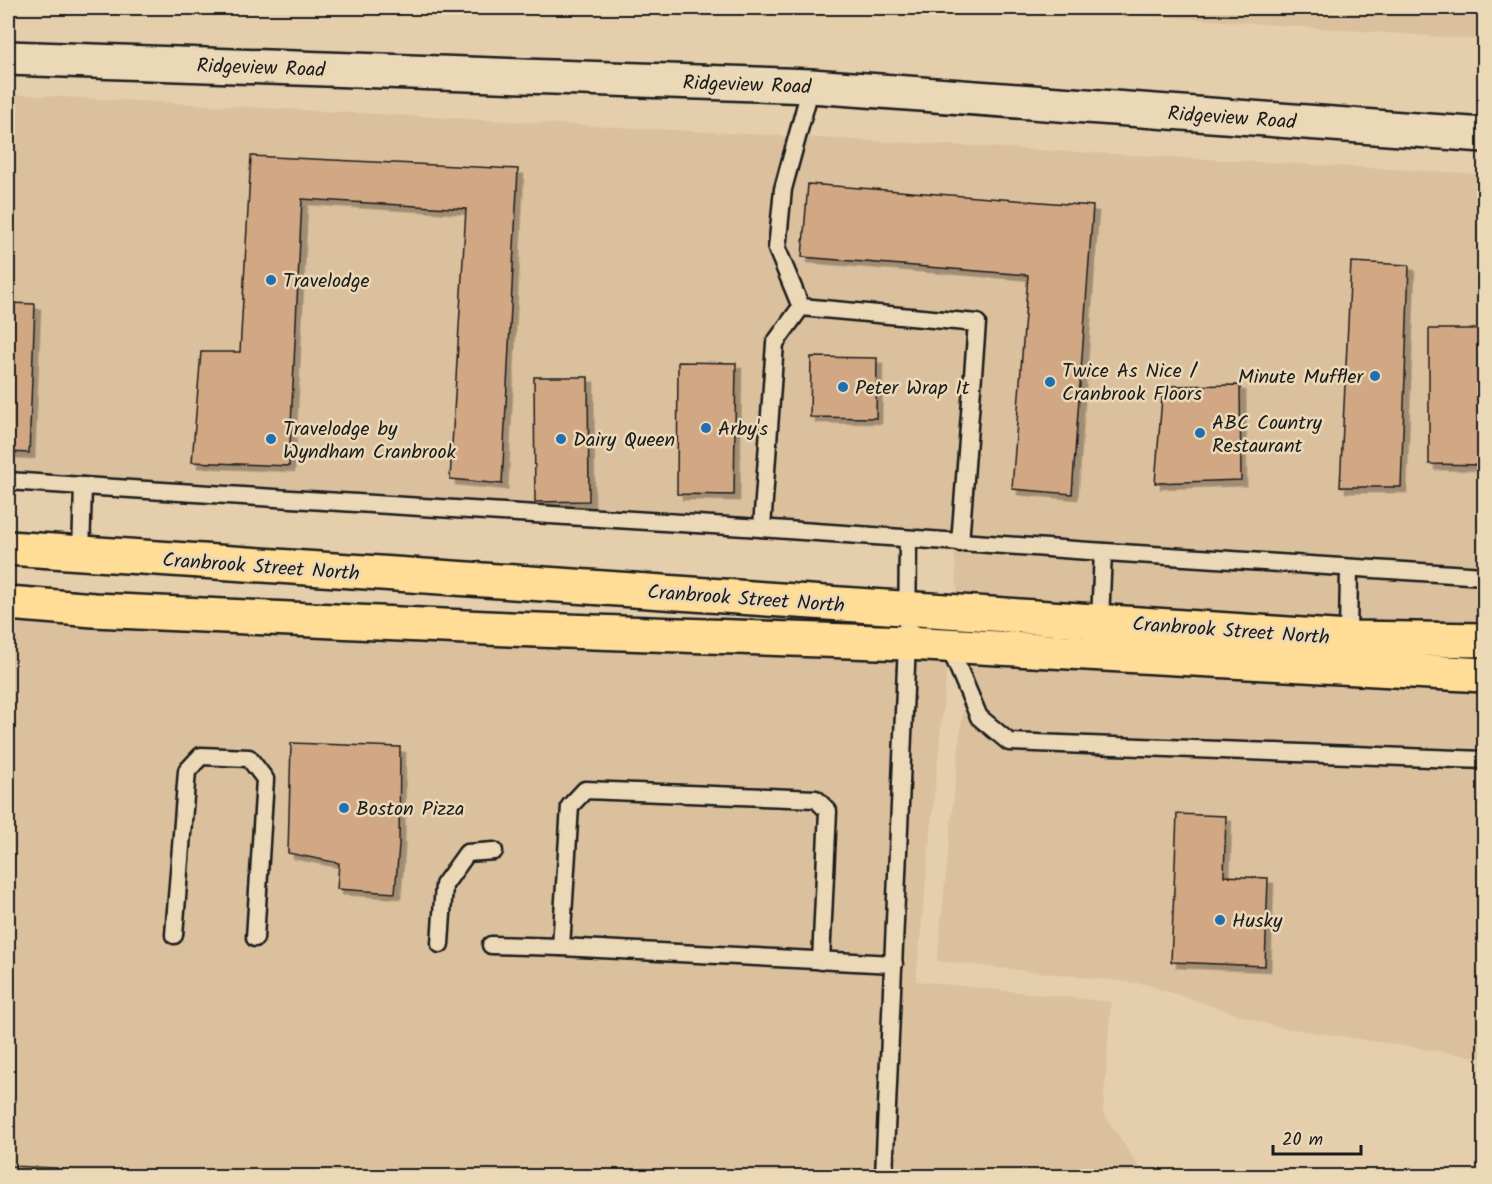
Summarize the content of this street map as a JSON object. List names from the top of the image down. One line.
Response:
{"streets":{"highway":["Cranbrook Street North"],"street":["Ridgeview Road"]},"places":["Travelodge","Minute Muffler","Twice As Nice / Cranbrook Floors","Peter Wrap It","Arby's","ABC Country Restaurant","Travelodge by Wyndham Cranbrook","Dairy Queen","Boston Pizza","Husky"],"scale_bar":"20 m"}
